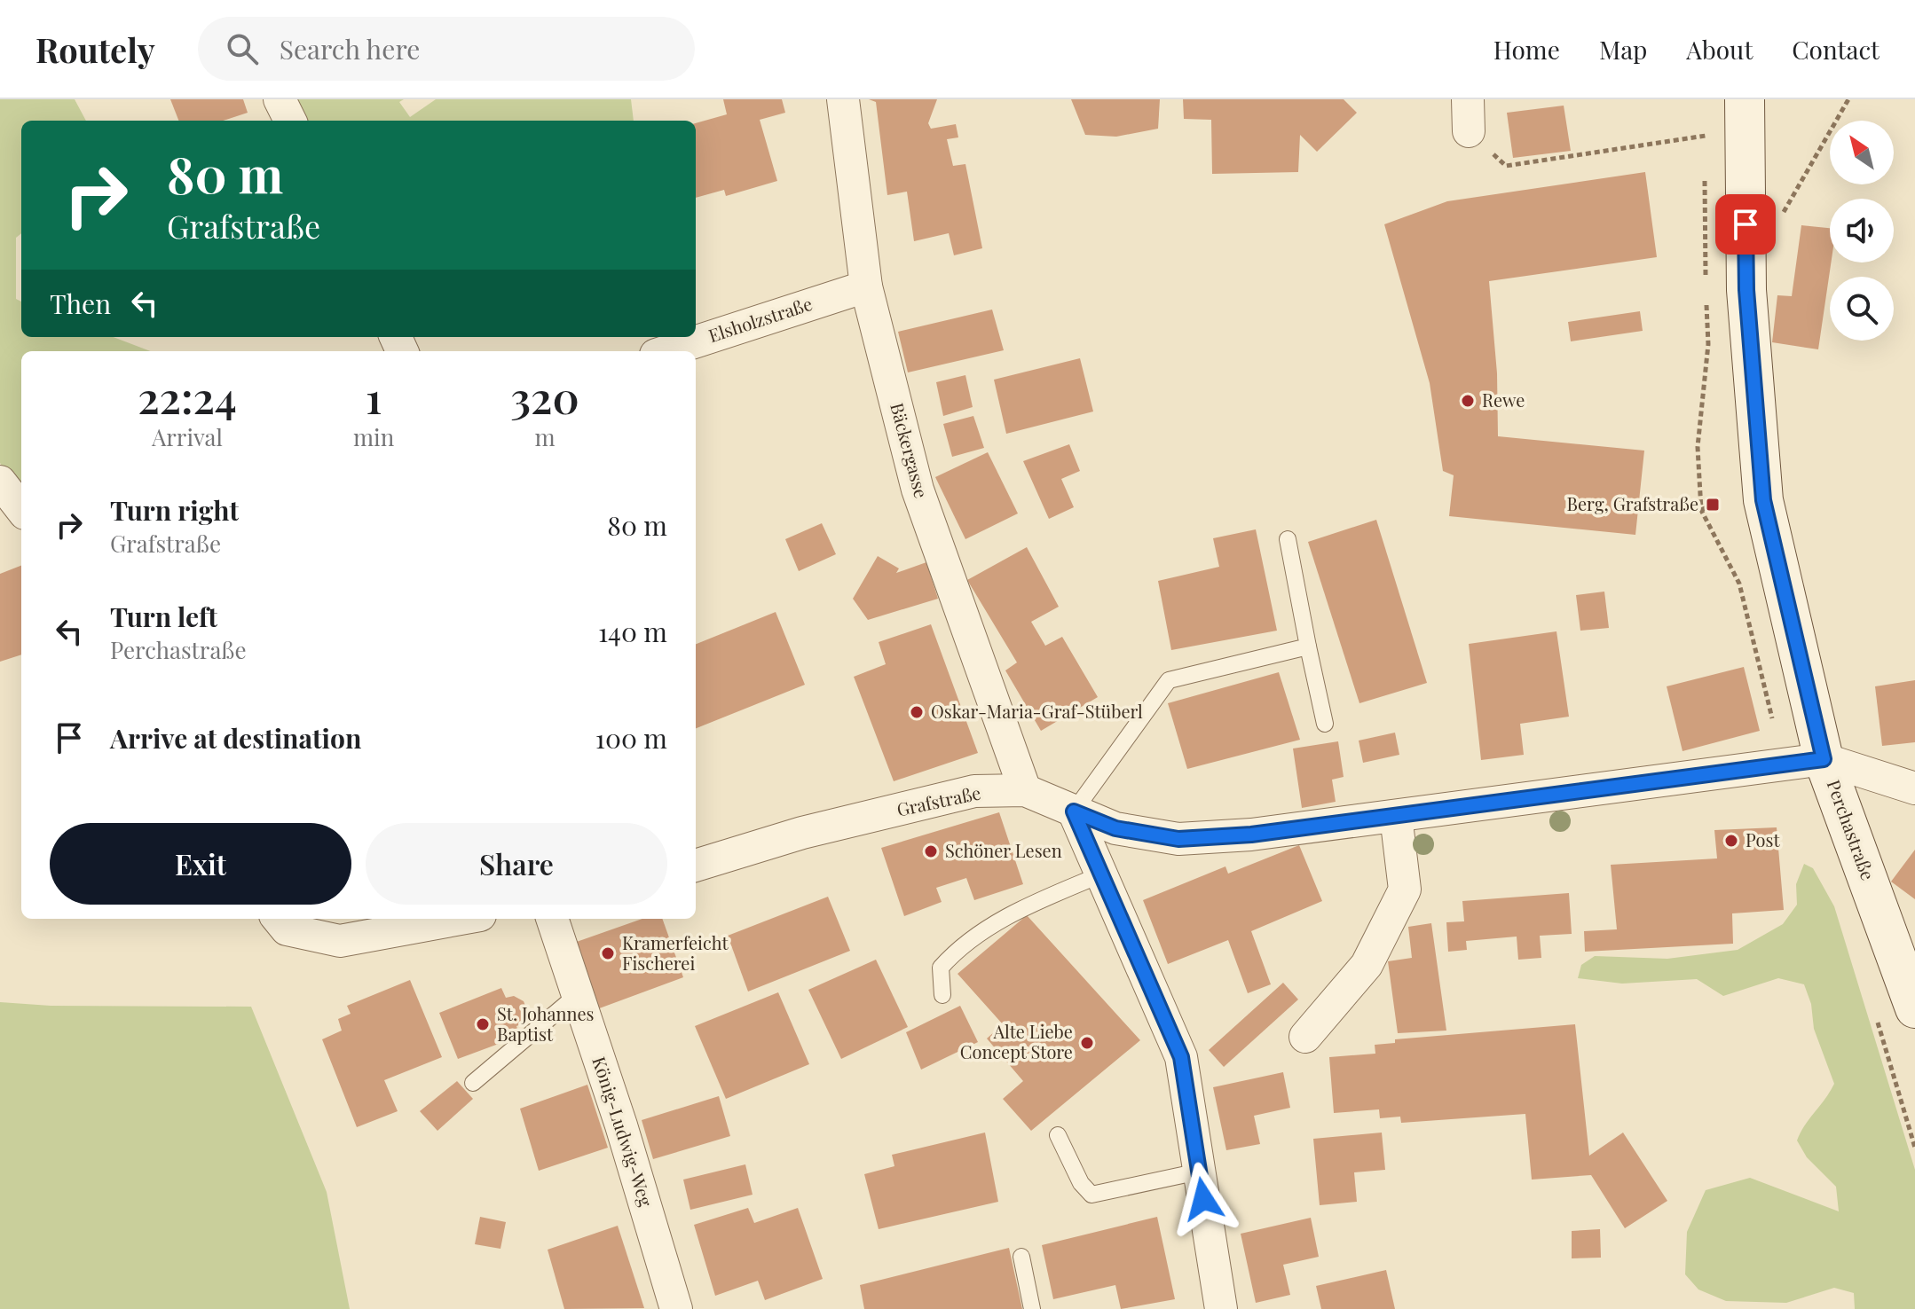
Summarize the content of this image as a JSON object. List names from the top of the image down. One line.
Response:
{"streets":{"main road":["Perchastraße"],"street":["Elsholzstraße","Bäckergasse","Grafstraße","König-Ludwig-Weg"]},"crossings":[["Elsholzstraße","Bäckergasse"],["Bäckergasse","Grafstraße"],["Grafstraße","Perchastraße"]],"places":{"other":["Rewe","Oskar-Maria-Graf-Stüberl","Post","Schöner Lesen","Kramerfeicht Fischerei","St. Johannes Baptist","Alte Liebe Concept Store"],"transit":["Berg, Grafstraße"]},"north":"top left","page":{"header":"Routely","search":"Search here","nav":["Home","Map","About","Contact"],"turn":["80 m","Grafstraße"],"then":"Then","eta":["22:24","Arrival","1","min","320","m"],"list":[{"name":"Turn right","note":"Grafstraße","value":"80 m"},{"name":"Turn left","note":"Perchastraße","value":"140 m"},{"name":"Arrive at destination","value":"100 m"}],"buttons":["Exit","Share"]}}
